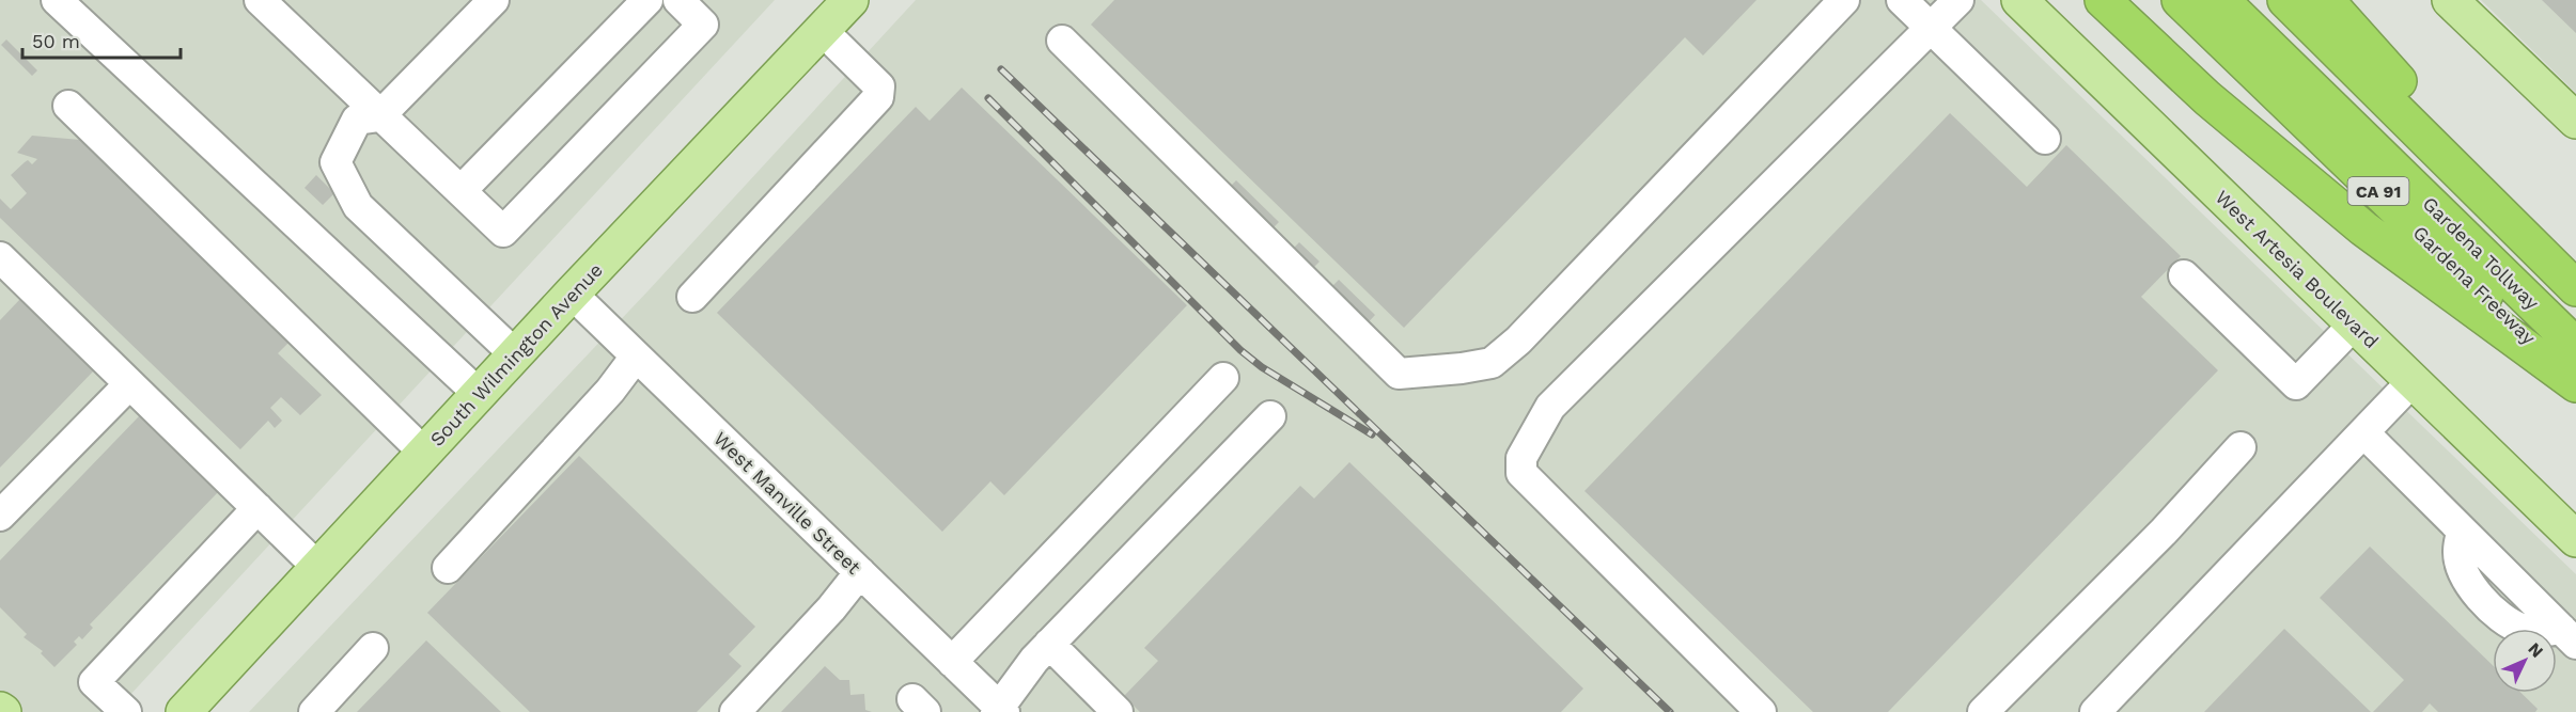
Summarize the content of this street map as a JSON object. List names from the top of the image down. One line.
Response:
{"streets":{"highway":["CA 91","Gardena Tollway","Gardena Freeway"],"main road":["West Artesia Boulevard","South Wilmington Avenue"],"street":["West Manville Street"]},"crossings":[["South Wilmington Avenue","West Manville Street"]],"scale_bar":"50 m","north":"top right"}
